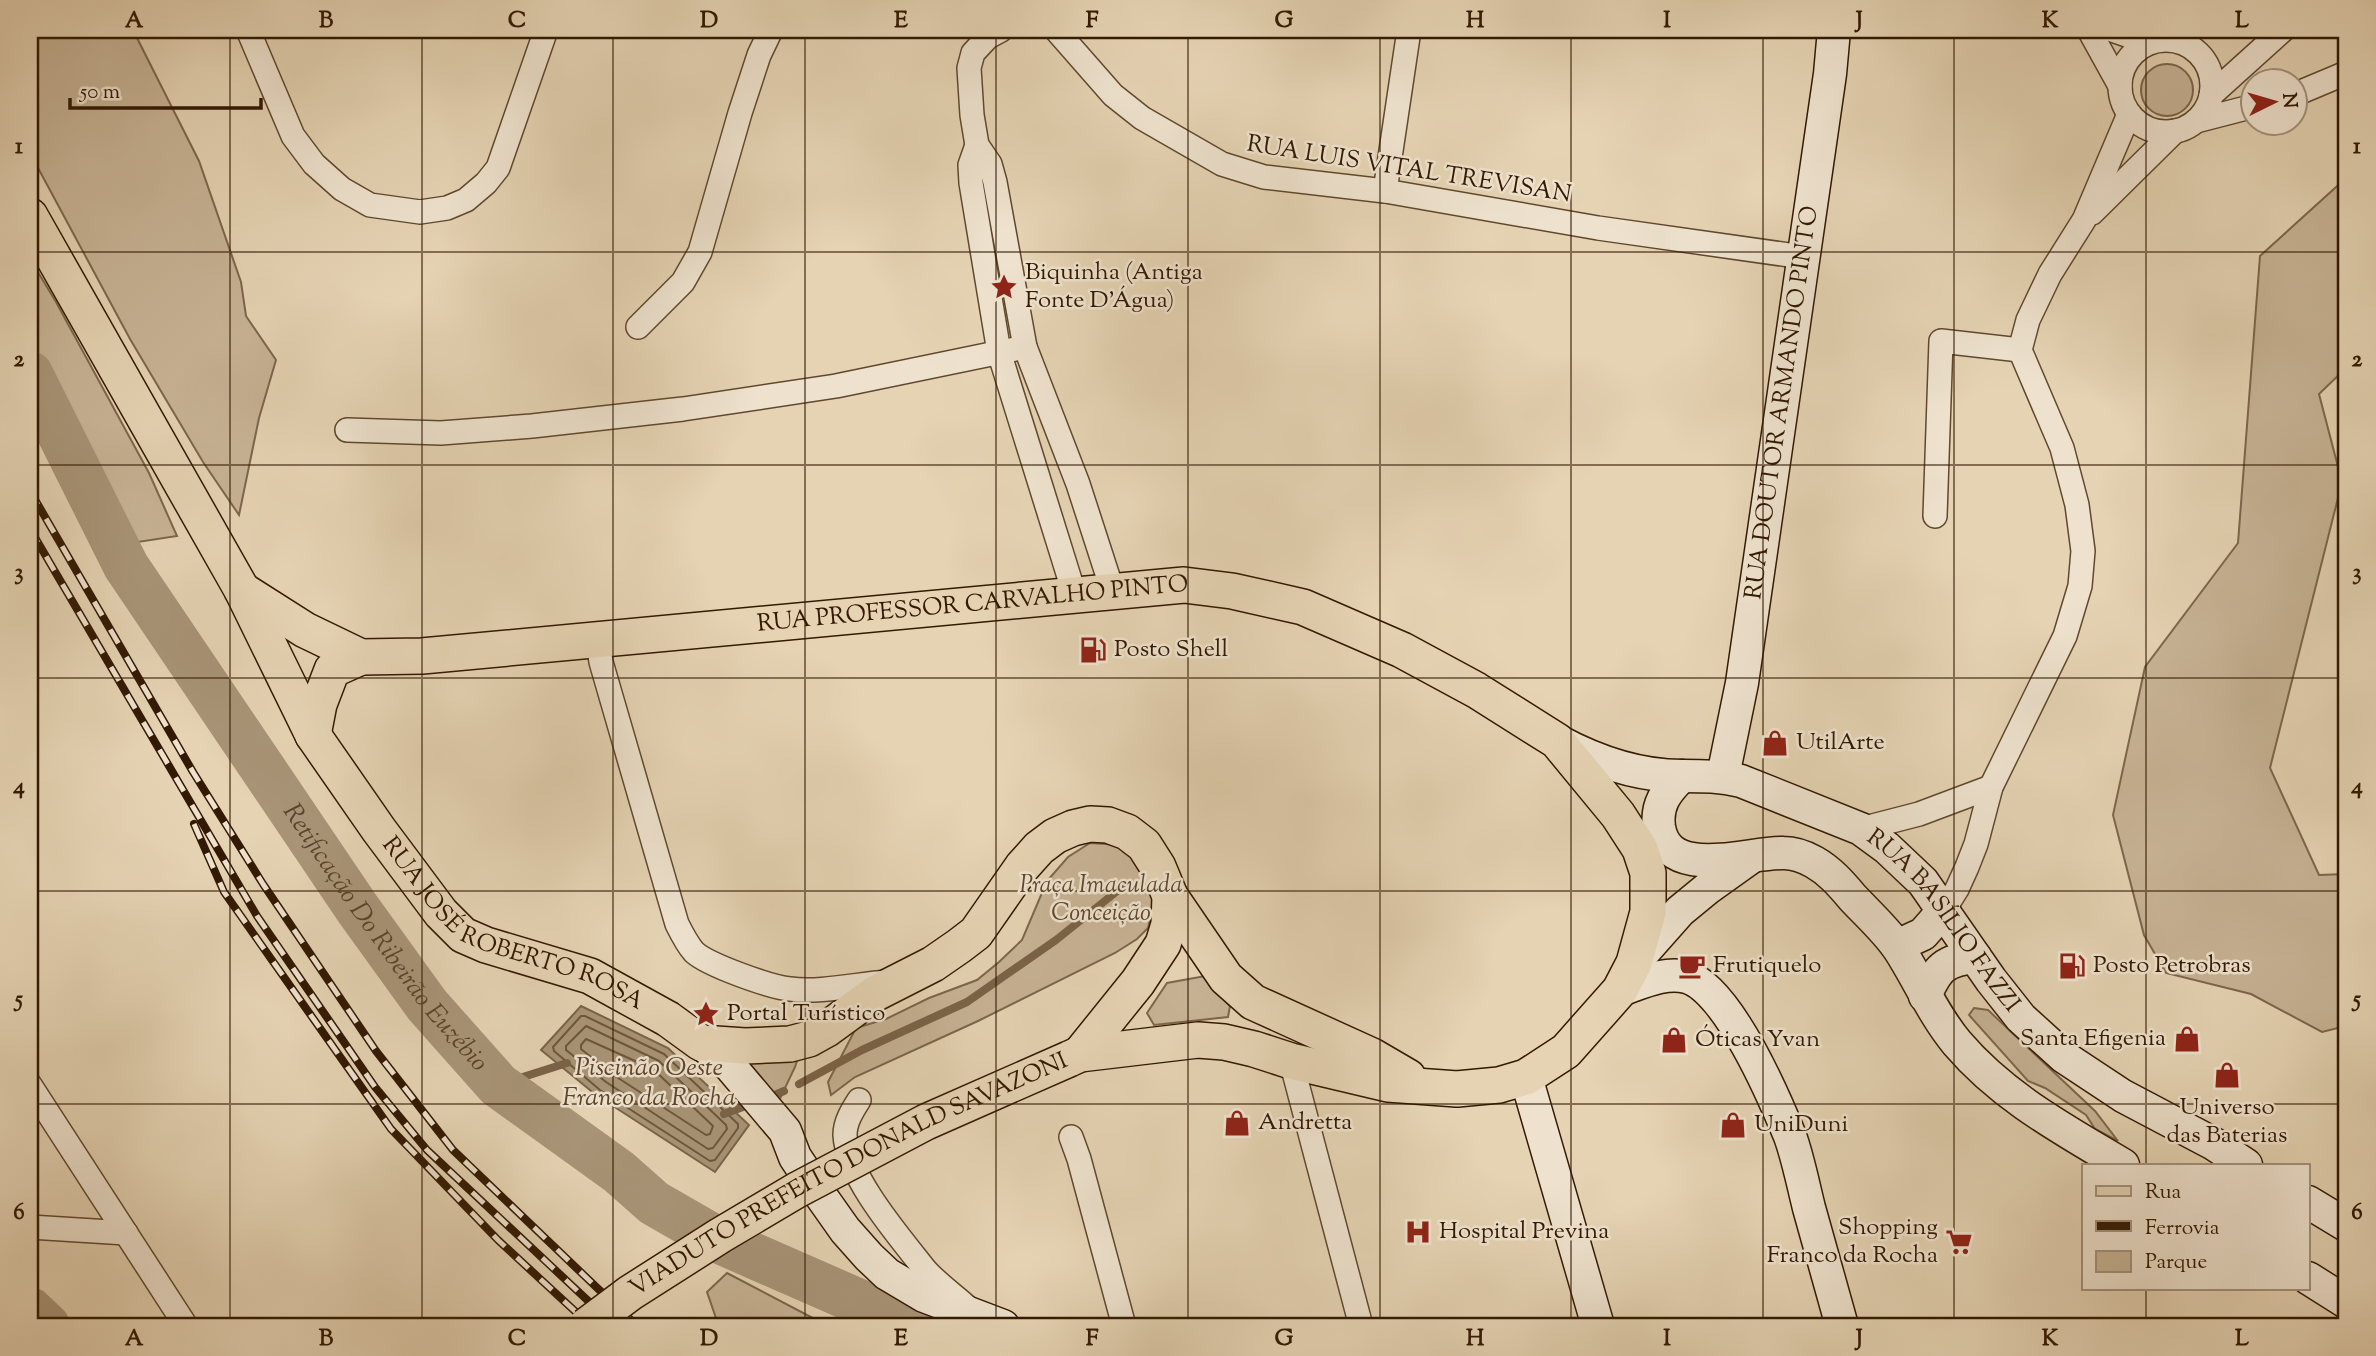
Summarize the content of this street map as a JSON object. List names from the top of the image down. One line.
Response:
{"streets":{"main road":["RUA DOUTOR ARMANDO PINTO","RUA PROFESSOR CARVALHO PINTO","RUA JOSÉ ROBERTO ROSA","RUA BASÍLIO FAZZI","VIADUTO PREFEITO DONALD SAVAZONI"],"street":["RUA LUIS VITAL TREVISAN"]},"crossings":[["RUA LUIS VITAL TREVISAN","RUA DOUTOR ARMANDO PINTO"],["RUA DOUTOR ARMANDO PINTO","RUA BASÍLIO FAZZI"],["RUA PROFESSOR CARVALHO PINTO","RUA JOSÉ ROBERTO ROSA"],["RUA PROFESSOR CARVALHO PINTO","RUA BASÍLIO FAZZI"]],"water":["Retificação Do Ribeirão Euzébio","Piscinão Oeste Franco da Rocha"],"parks":["Praça Imaculada Conceição"],"places":{"place":["Biquinha (Antiga Fonte D'Água)","Portal Turístico"],"fuel station":["Posto Shell","Posto Petrobras"],"shop":["UtilArte","Santa Efigenia","Óticas Yvan","Universo das Baterias","Andretta","UniDuni"],"cafe":["Frutiquelo"],"hospital":["Hospital Previna"],"supermarket":["Shopping Franco da Rocha"]},"legend":["Rua","Ferrovia","Parque"],"scale_bar":"50 m","north":"right","grid":{"columns":["A","B","C","D","E","F","G","H","I","J","K","L"],"rows":["1","2","3","4","5","6"]}}
